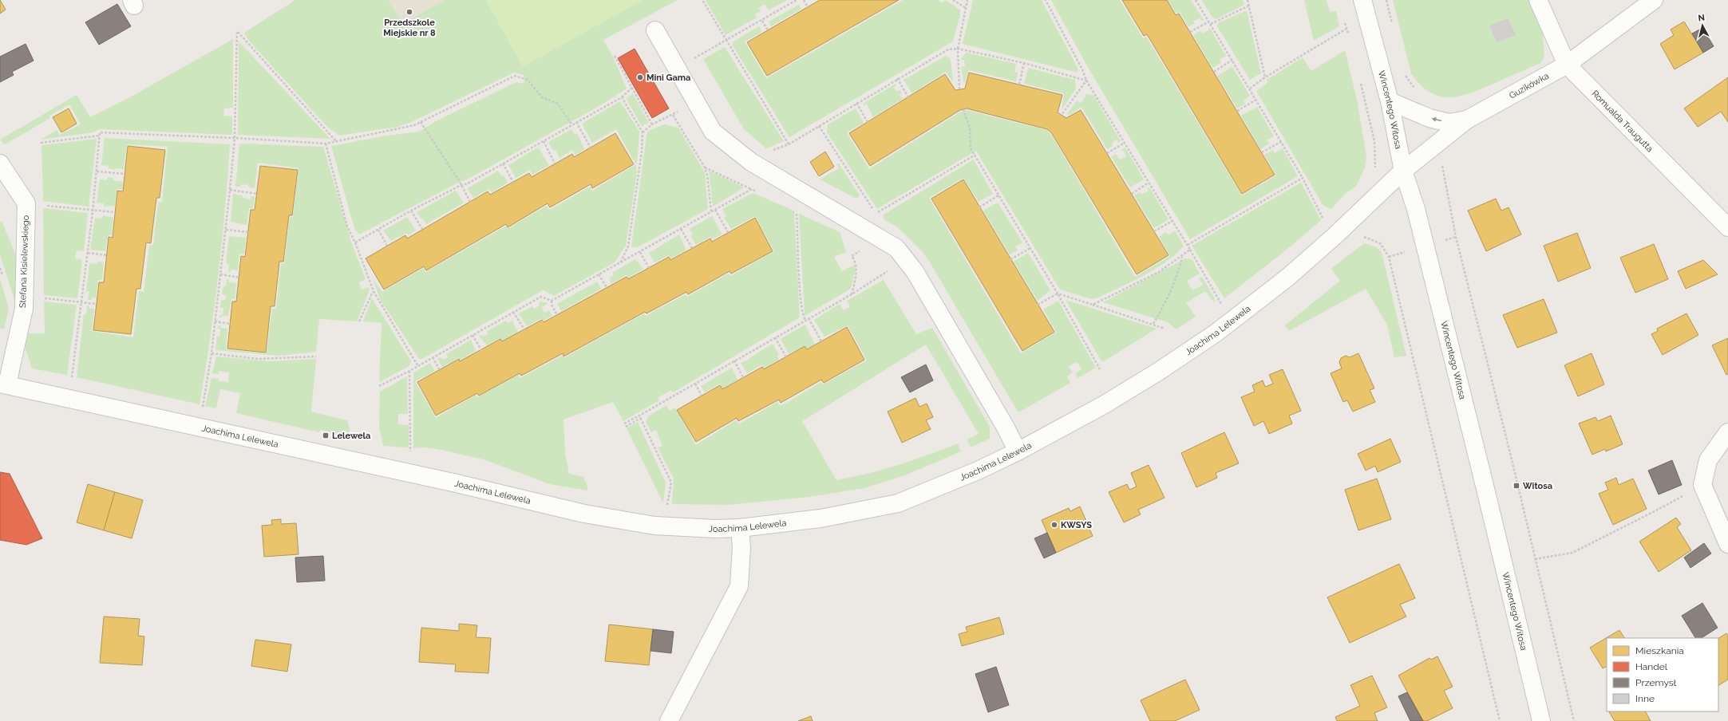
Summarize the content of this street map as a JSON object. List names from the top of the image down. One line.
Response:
{"streets":{"street":["Guzikówka","Wincentego Witosa","Romualda Traugutta","Stefana Kisielewskiego","Joachima Lelewela"]},"crossings":[["Guzikówka","Wincentego Witosa"],["Guzikówka","Romualda Traugutta"],["Guzikówka","Joachima Lelewela"],["Wincentego Witosa","Joachima Lelewela"],["Stefana Kisielewskiego","Joachima Lelewela"]],"places":{"other":["Przedszkole Miejskie nr 8","Mini Gama","KWSYS"],"transit":["Lelewela","Witosa"]},"legend":["Mieszkania","Handel","Przemysł","Inne"],"north":"top"}
